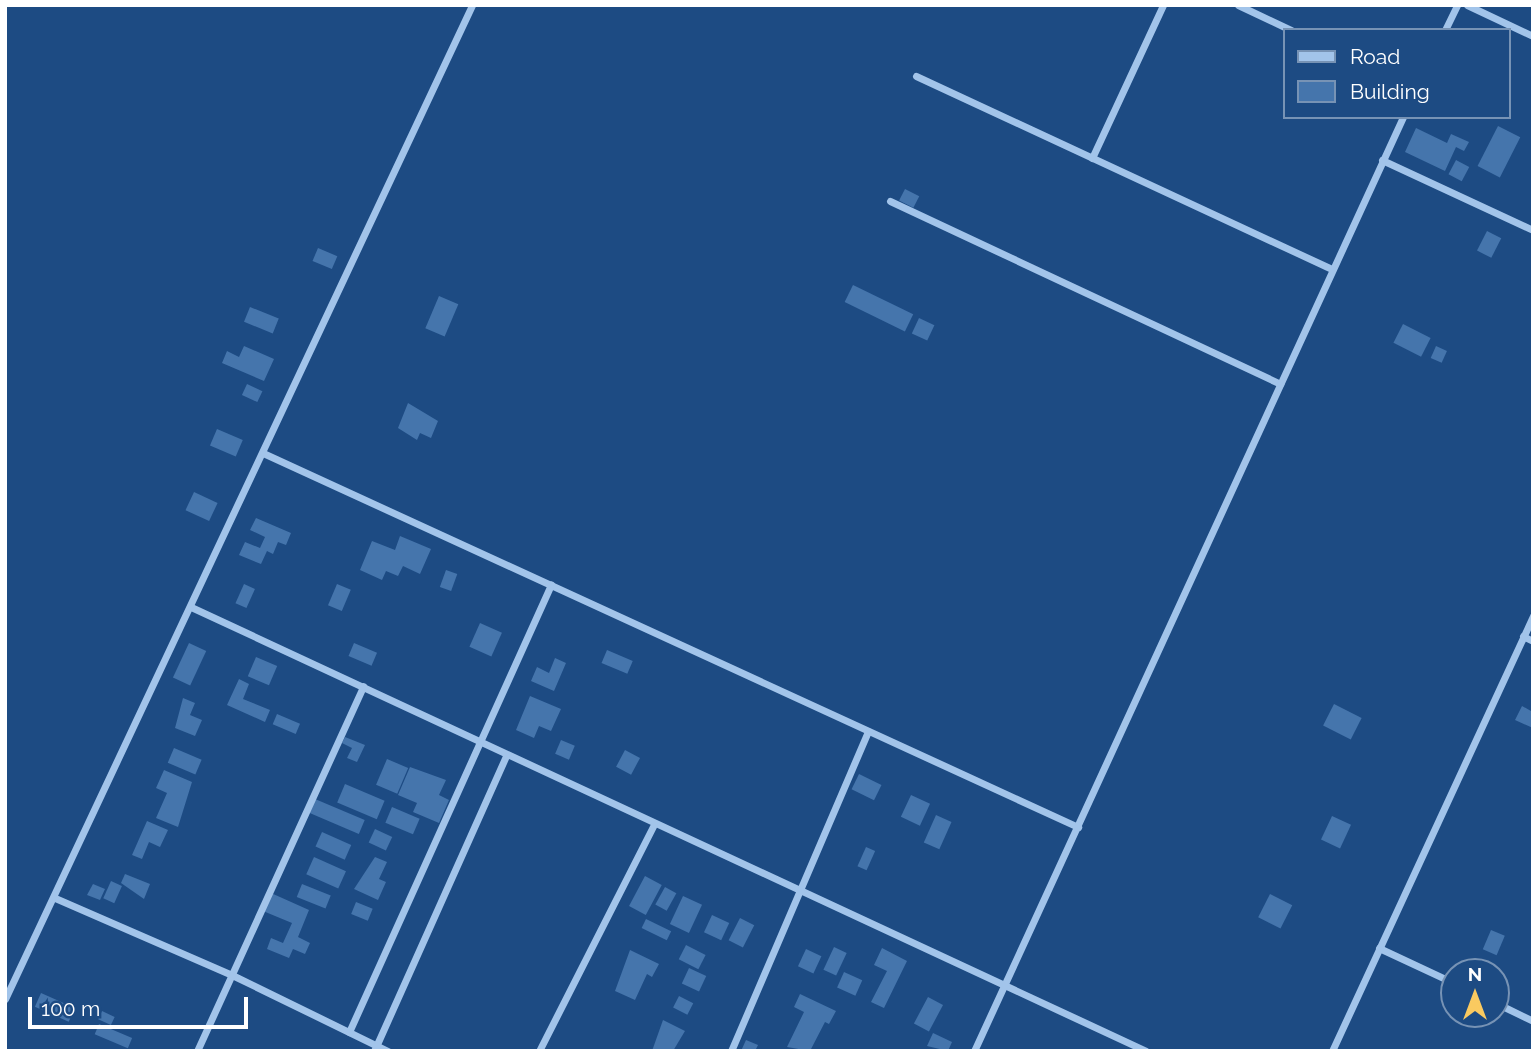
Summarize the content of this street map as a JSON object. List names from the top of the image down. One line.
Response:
{"legend":["Road","Building"],"scale_bar":"100 m","north":"top"}
